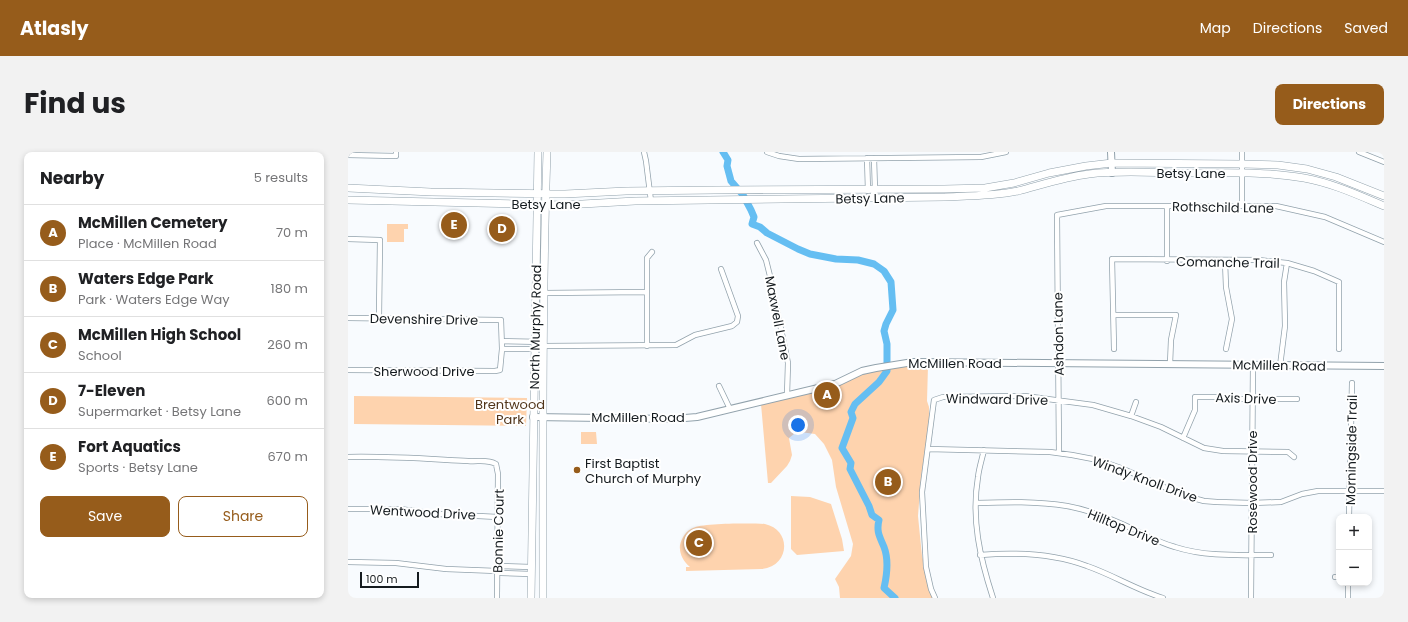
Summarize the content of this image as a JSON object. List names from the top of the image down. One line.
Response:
{"streets":{"main road":["Betsy Lane","North Murphy Road"],"street":["Rothschild Lane","Comanche Trail","Maxwell Lane","Devenshire Drive","Ashdon Lane","McMillen Road","Sherwood Drive","Axis Drive","Windward Drive","Morningside Trail","Windy Knoll Drive","Rosewood Drive","Wentwood Drive","Hilltop Drive","Bonnie Court"]},"crossings":[["Betsy Lane","North Murphy Road"],["Rothschild Lane","Ashdon Lane"],["Maxwell Lane","McMillen Road"],["North Murphy Road","McMillen Road"],["Ashdon Lane","McMillen Road"],["Ashdon Lane","Windward Drive"],["Ashdon Lane","Windy Knoll Drive"],["McMillen Road","Rosewood Drive"],["Axis Drive","Windward Drive"],["Axis Drive","Rosewood Drive"],["Windward Drive","Windy Knoll Drive"],["Windward Drive","Rosewood Drive"],["Morningside Trail","Windy Knoll Drive"],["Windy Knoll Drive","Rosewood Drive"],["Rosewood Drive","Hilltop Drive"],["Wentwood Drive","Bonnie Court"]],"parks":["Brentwood Park"],"places":["First Baptist Church of Murphy"],"scale_bar":"100 m","page":{"header":"Atlasly","nav":["Map","Directions","Saved"],"title":"Find us","buttons":["Directions",["Save","Share"]],"heading":["Nearby","5 results"],"list":[{"mark":"A","name":"McMillen Cemetery","note":"Place · McMillen Road","value":"70 m"},{"mark":"B","name":"Waters Edge Park","note":"Park · Waters Edge Way","value":"180 m"},{"mark":"C","name":"McMillen High School","note":"School","value":"260 m"},{"mark":"D","name":"7-Eleven","note":"Supermarket · Betsy Lane","value":"600 m"},{"mark":"E","name":"Fort Aquatics","note":"Sports · Betsy Lane","value":"670 m"}],"pins":["E","D","A","B","C"],"map_buttons":["+","−"],"scale":"100 m"}}
